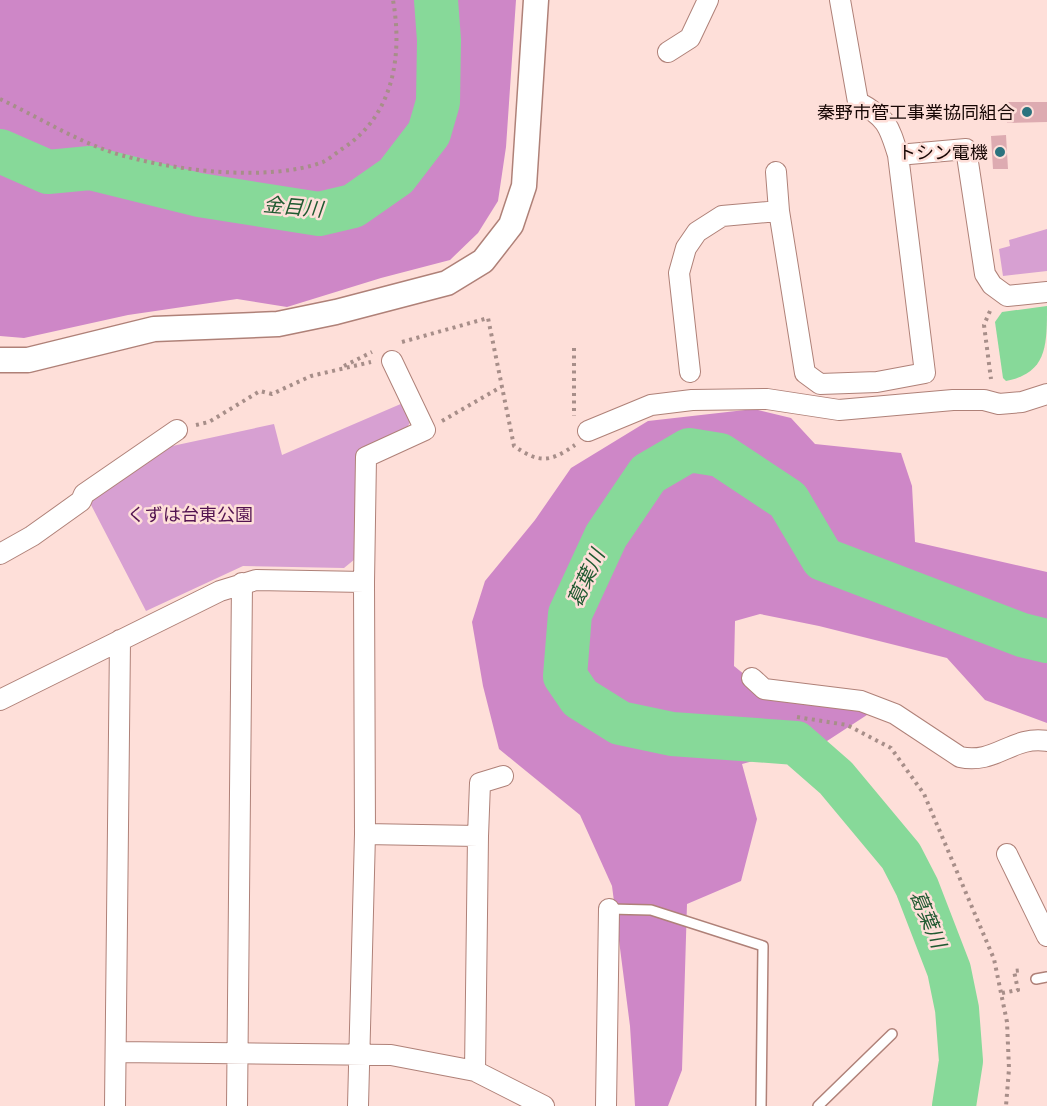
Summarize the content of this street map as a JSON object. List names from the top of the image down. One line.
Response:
{"water":["金目川","葛葉川"],"parks":["くずは台東公園"],"places":["秦野市管工事業協同組合","トシン電機"]}
